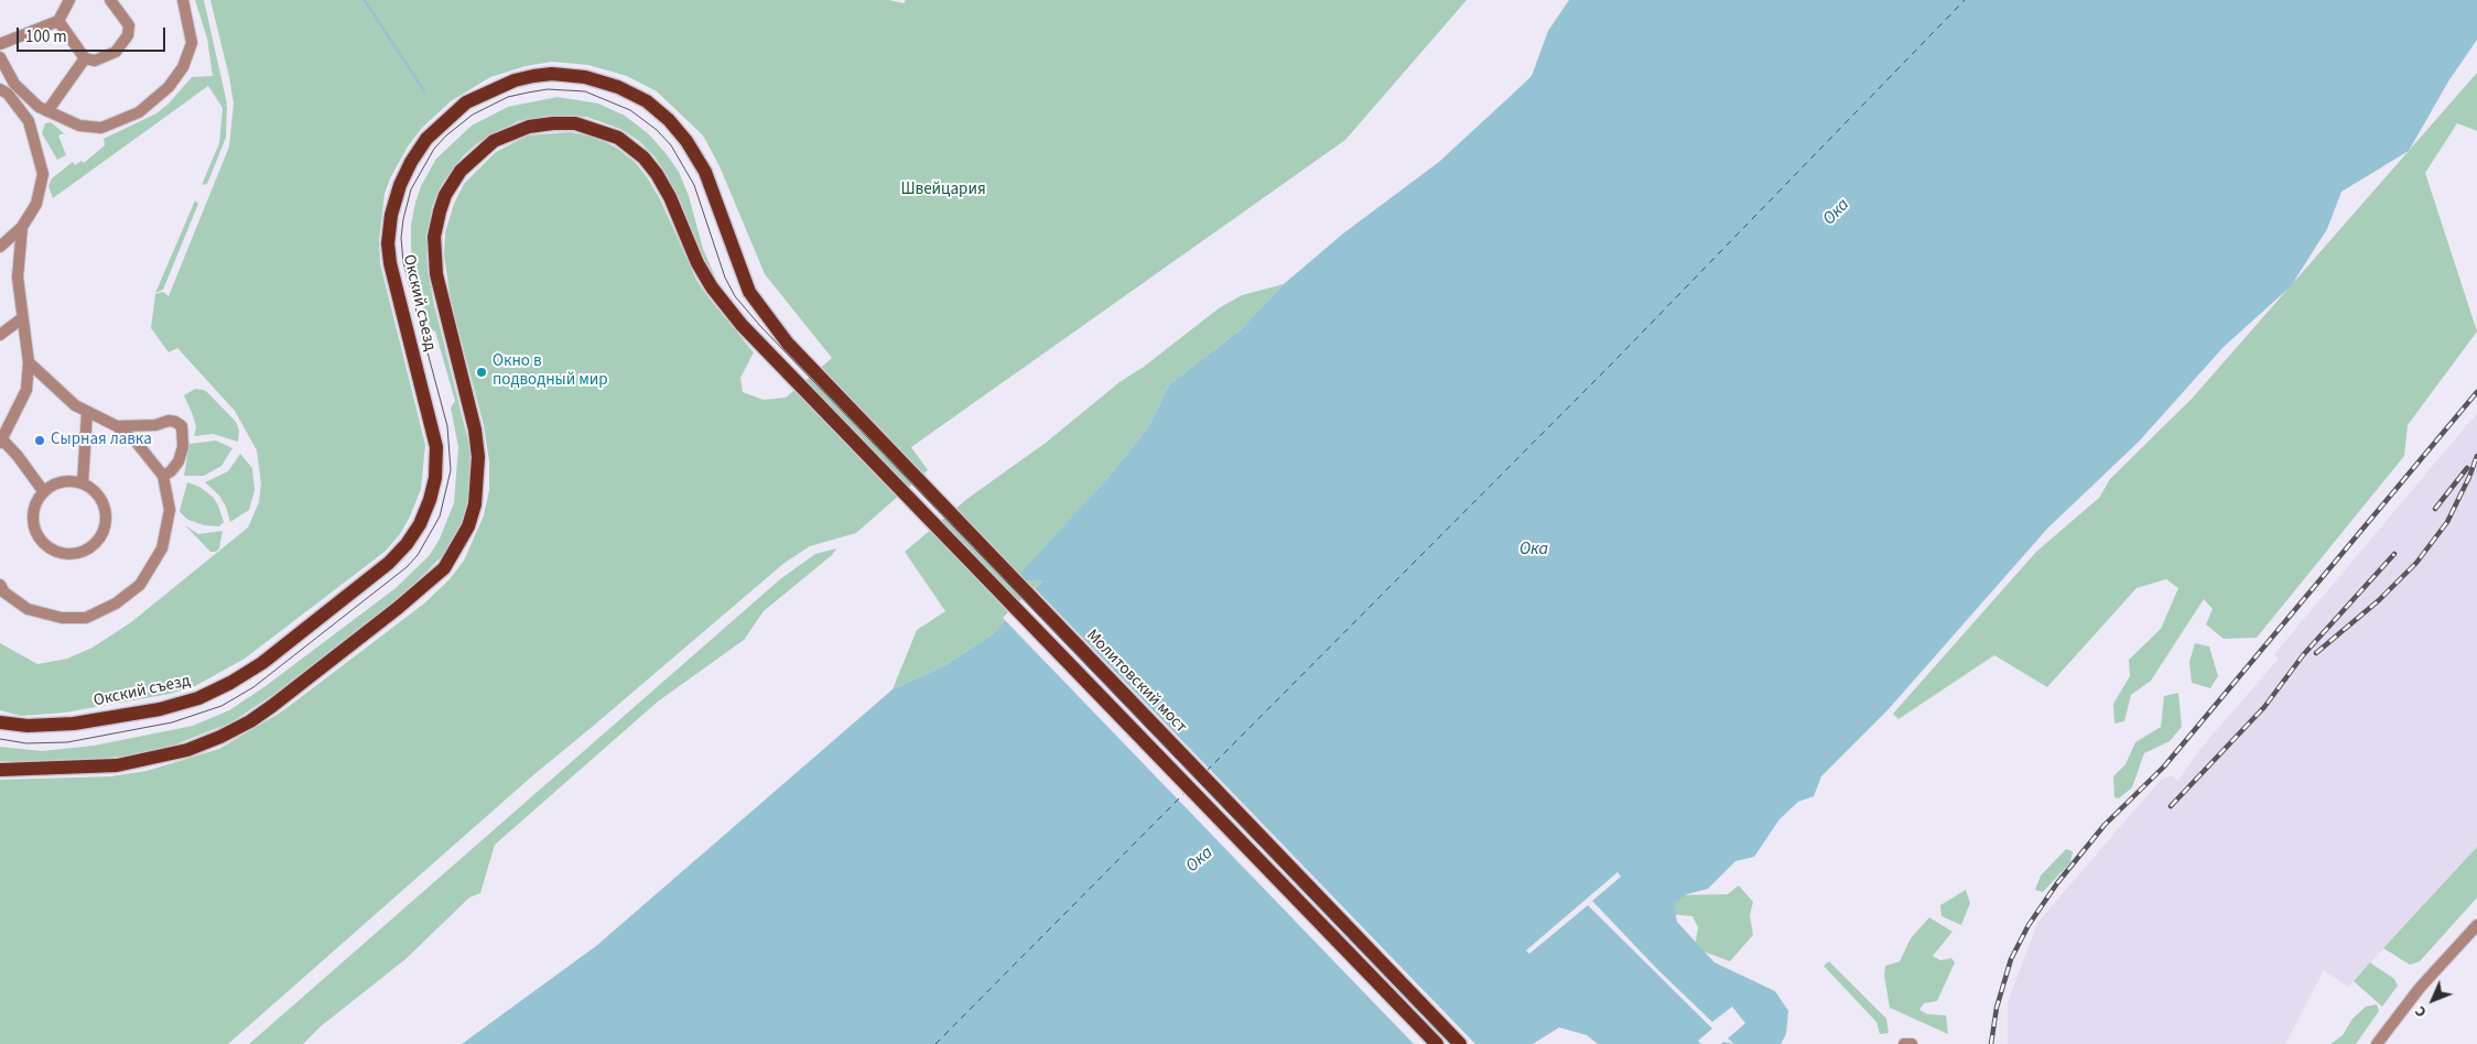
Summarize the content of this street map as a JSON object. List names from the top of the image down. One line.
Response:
{"streets":{"main road":["Окский съезд","Молитовский мост"]},"crossings":[["Окский съезд","Молитовский мост"]],"water":["Ока"],"parks":["Швейцария"],"places":["Окно в подводный мир","Сырная лавка"],"scale_bar":"100 m","north":"bottom left"}
